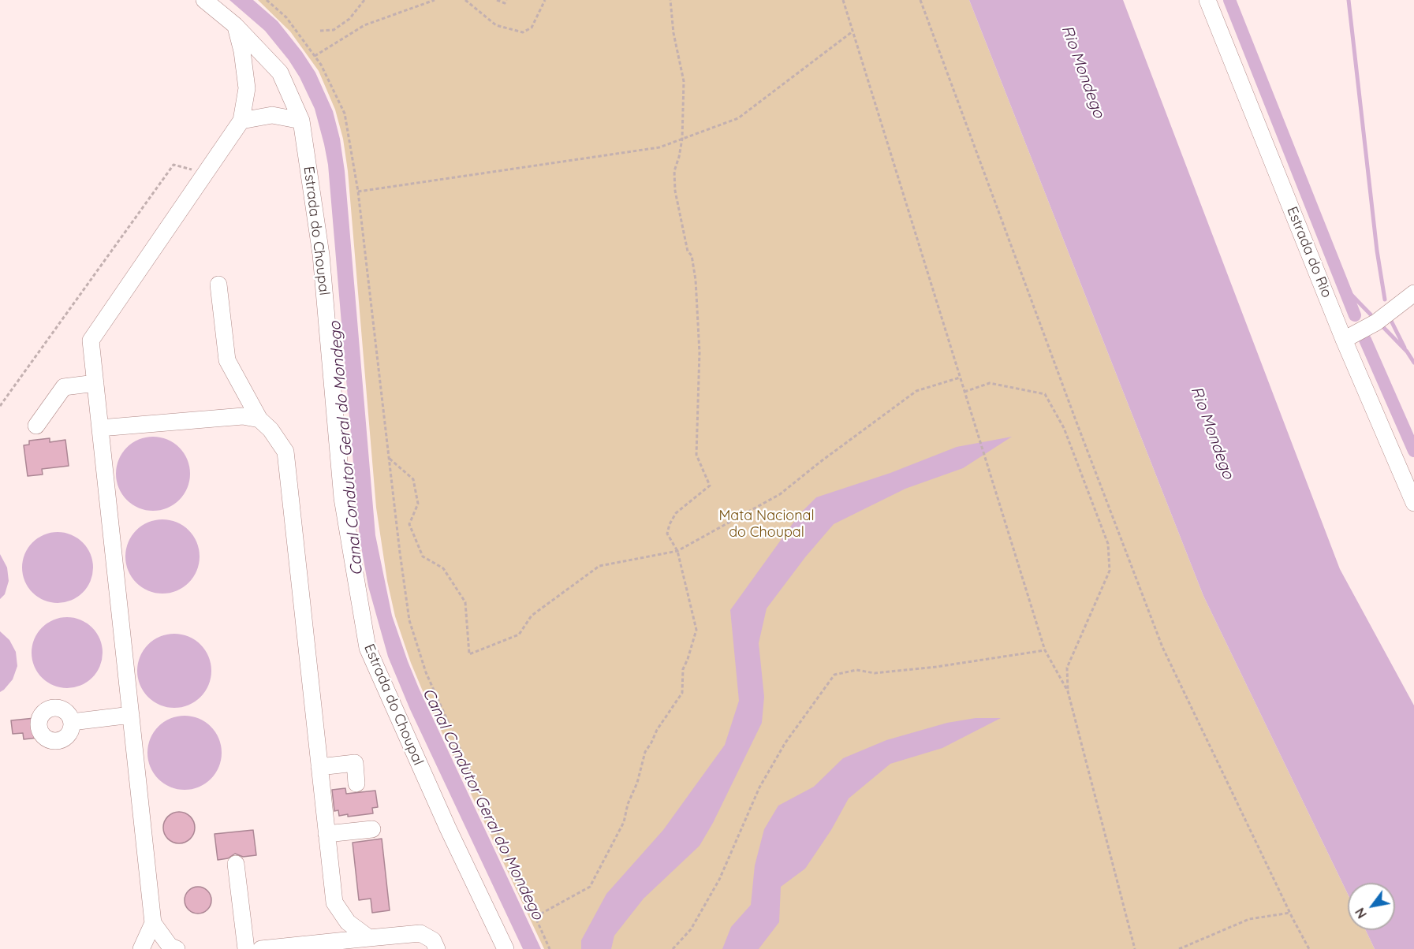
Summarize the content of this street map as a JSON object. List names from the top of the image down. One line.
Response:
{"streets":{"street":["Estrada do Choupal","Estrada do Rio"]},"water":["Rio Mondego","Canal Condutor Geral do Mondego"],"parks":["Mata Nacional do Choupal"],"north":"bottom left"}
